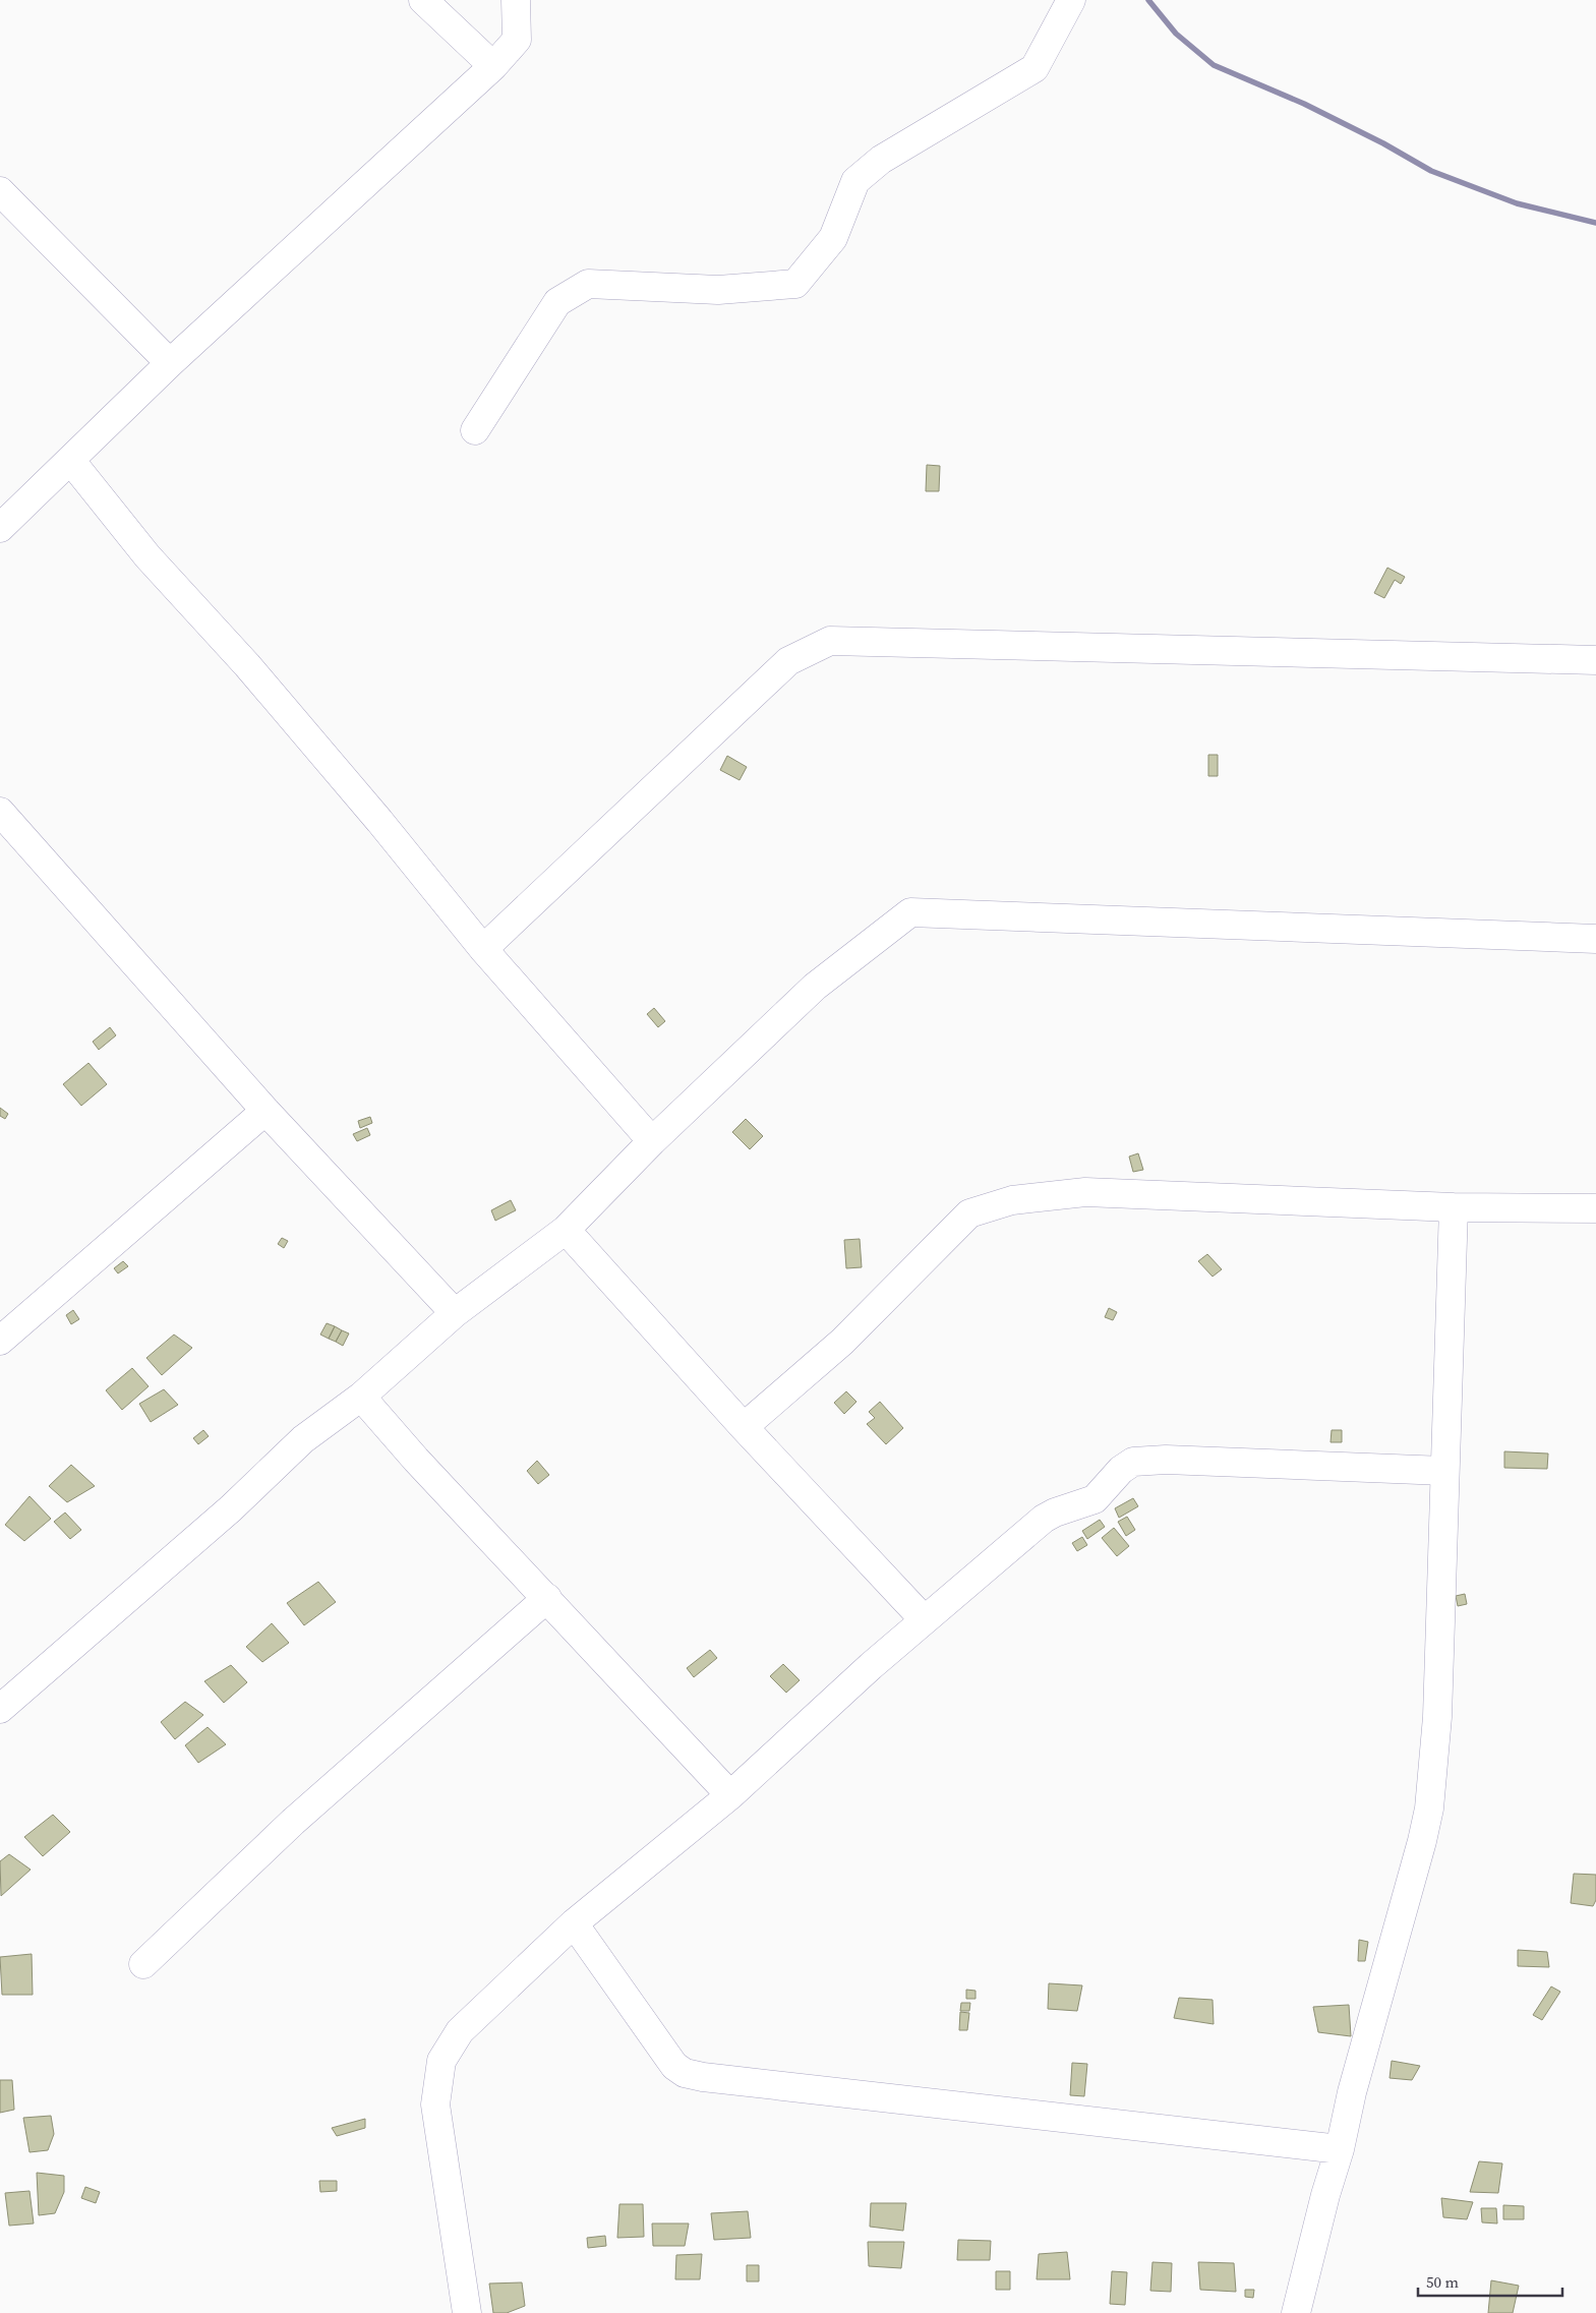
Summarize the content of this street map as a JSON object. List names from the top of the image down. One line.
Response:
{"scale_bar":"50 m"}
